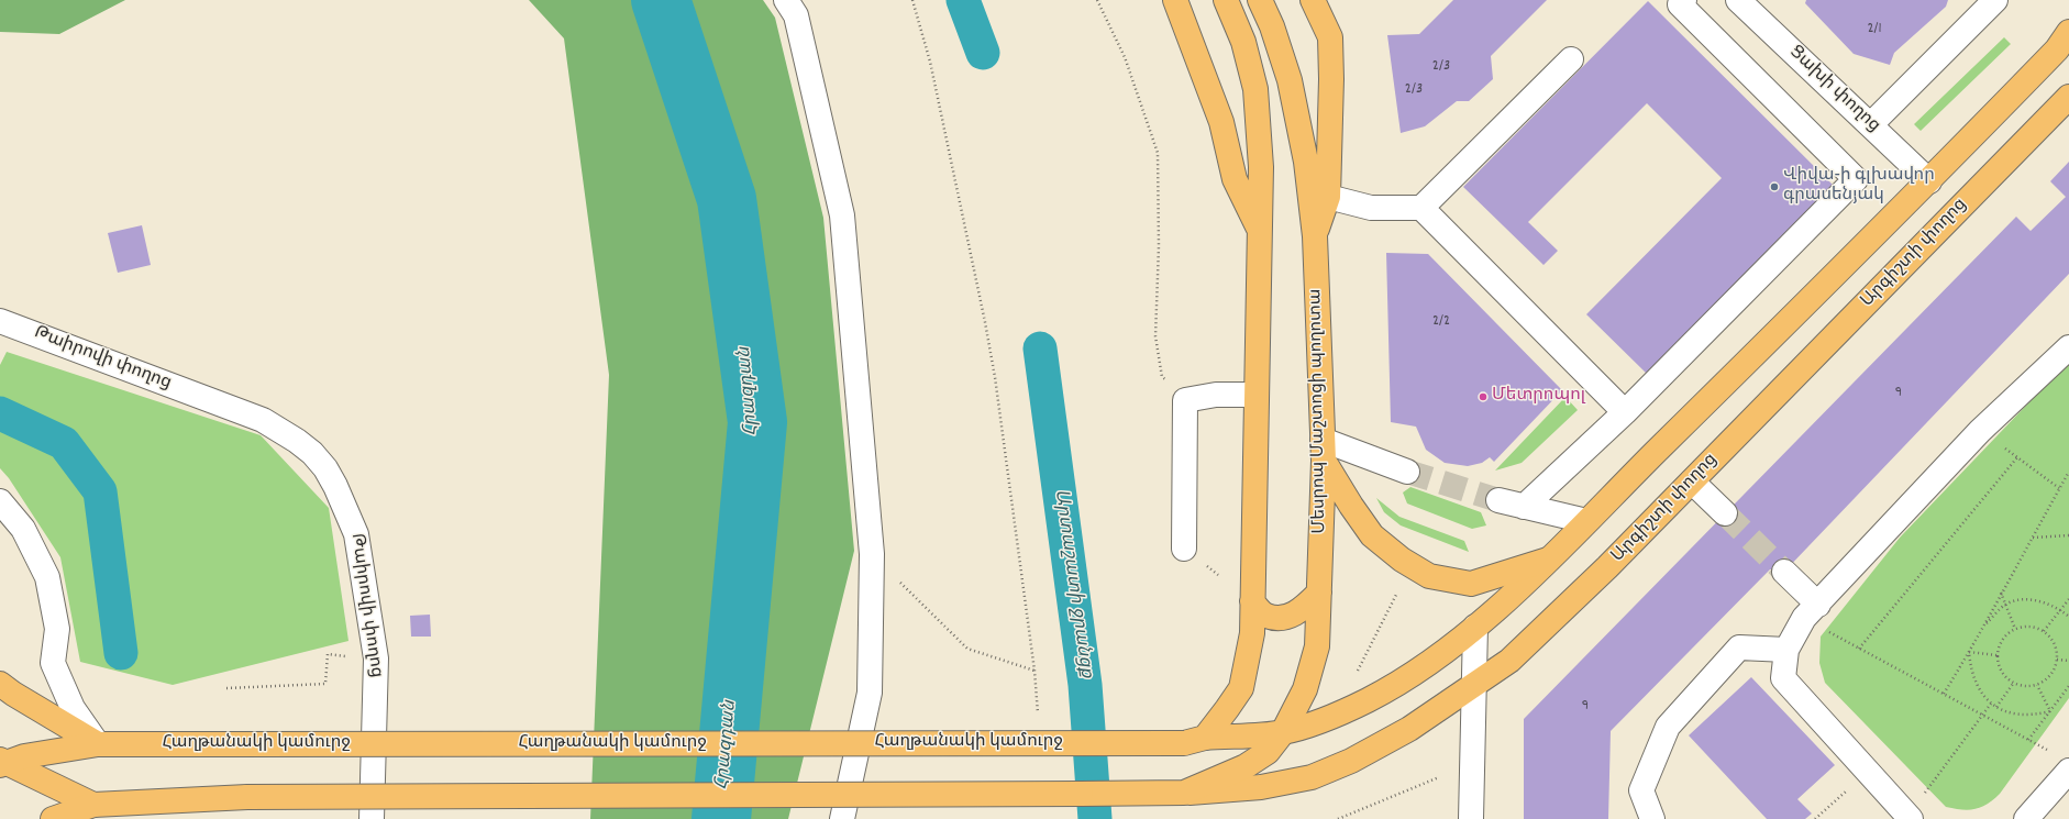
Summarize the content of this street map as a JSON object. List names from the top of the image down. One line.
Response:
{"streets":{"main road":["Արգիշտի փողոց","Մեսրոպ Մաշտոցի պողոտա","Հաղթանակի կամուրջ"],"street":["Ցախի փողոց","Թաիրովի փողոց"]},"crossings":[["Արգիշտի փողոց","Մեսրոպ Մաշտոցի պողոտա"]],"water":["Հրազդան","Արտաշատի ջրանցք"],"places":["Վիվա-ի գլխավոր գրասենյակ","Մետրոպոլ"],"house_numbers":["2/1","2/3","2/3","2/2","9","9"]}
